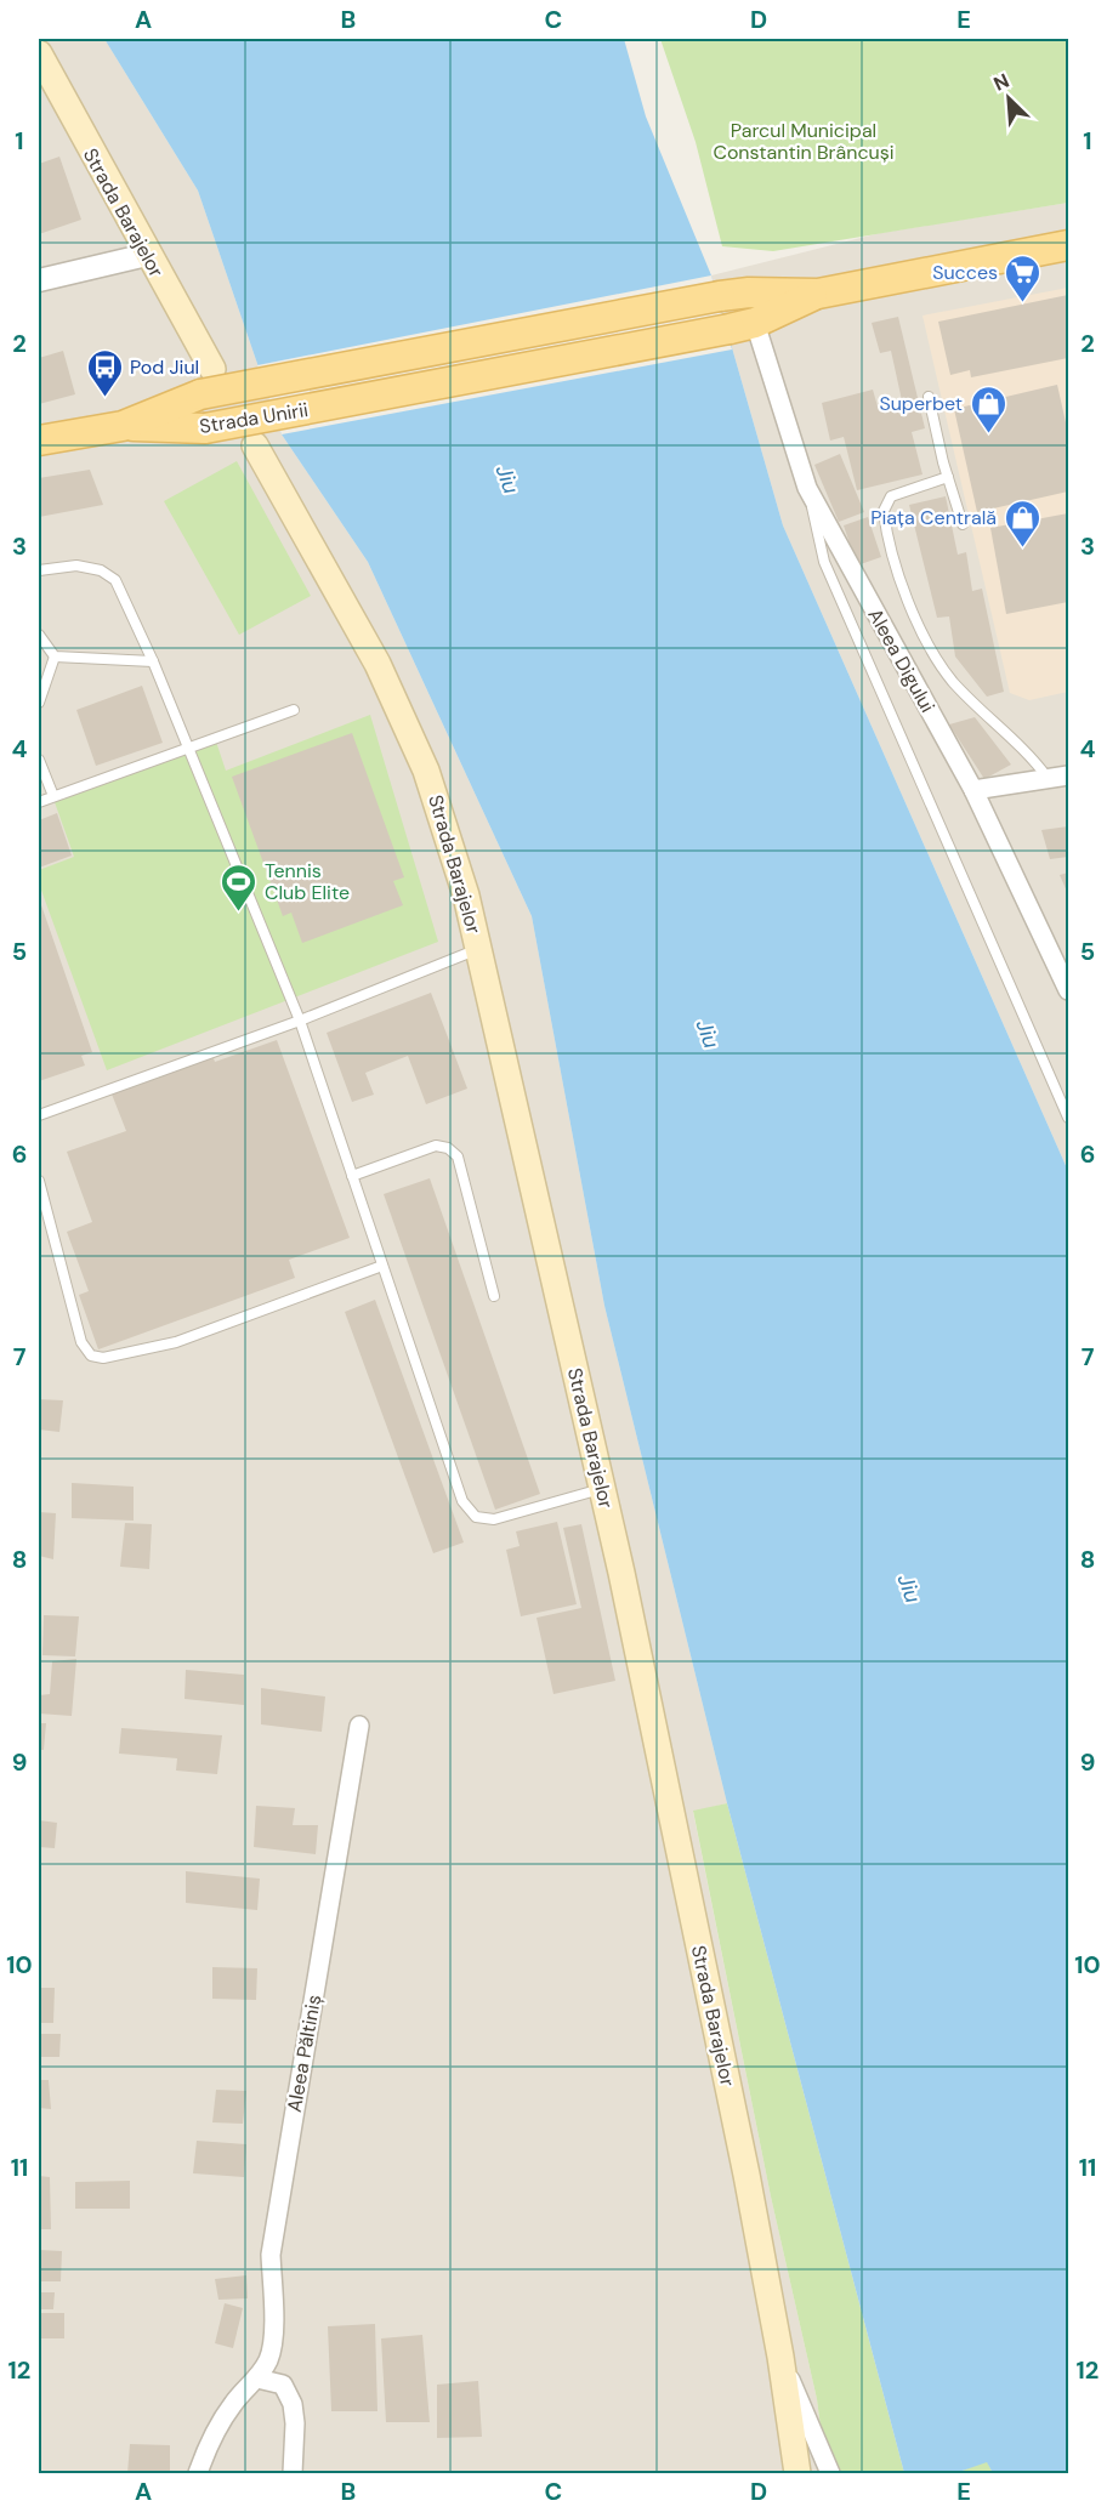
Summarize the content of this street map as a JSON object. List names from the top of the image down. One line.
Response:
{"streets":{"main road":["Strada Barajelor","Strada Unirii"],"street":["Aleea Digului","Aleea Păltiniș"]},"crossings":[["Strada Barajelor","Strada Unirii"],["Strada Unirii","Aleea Digului"]],"water":["Jiu"],"parks":["Parcul Municipal Constantin Brâncuși"],"places":{"supermarket":["Succes"],"bus stop":["Pod Jiul"],"shop":["Superbet","Piața Centrală"],"sports":["Tennis Club Elite"]},"north":"top left","grid":{"columns":["A","B","C","D","E"],"rows":["1","2","3","4","5","6","7","8","9","10","11","12"]}}
